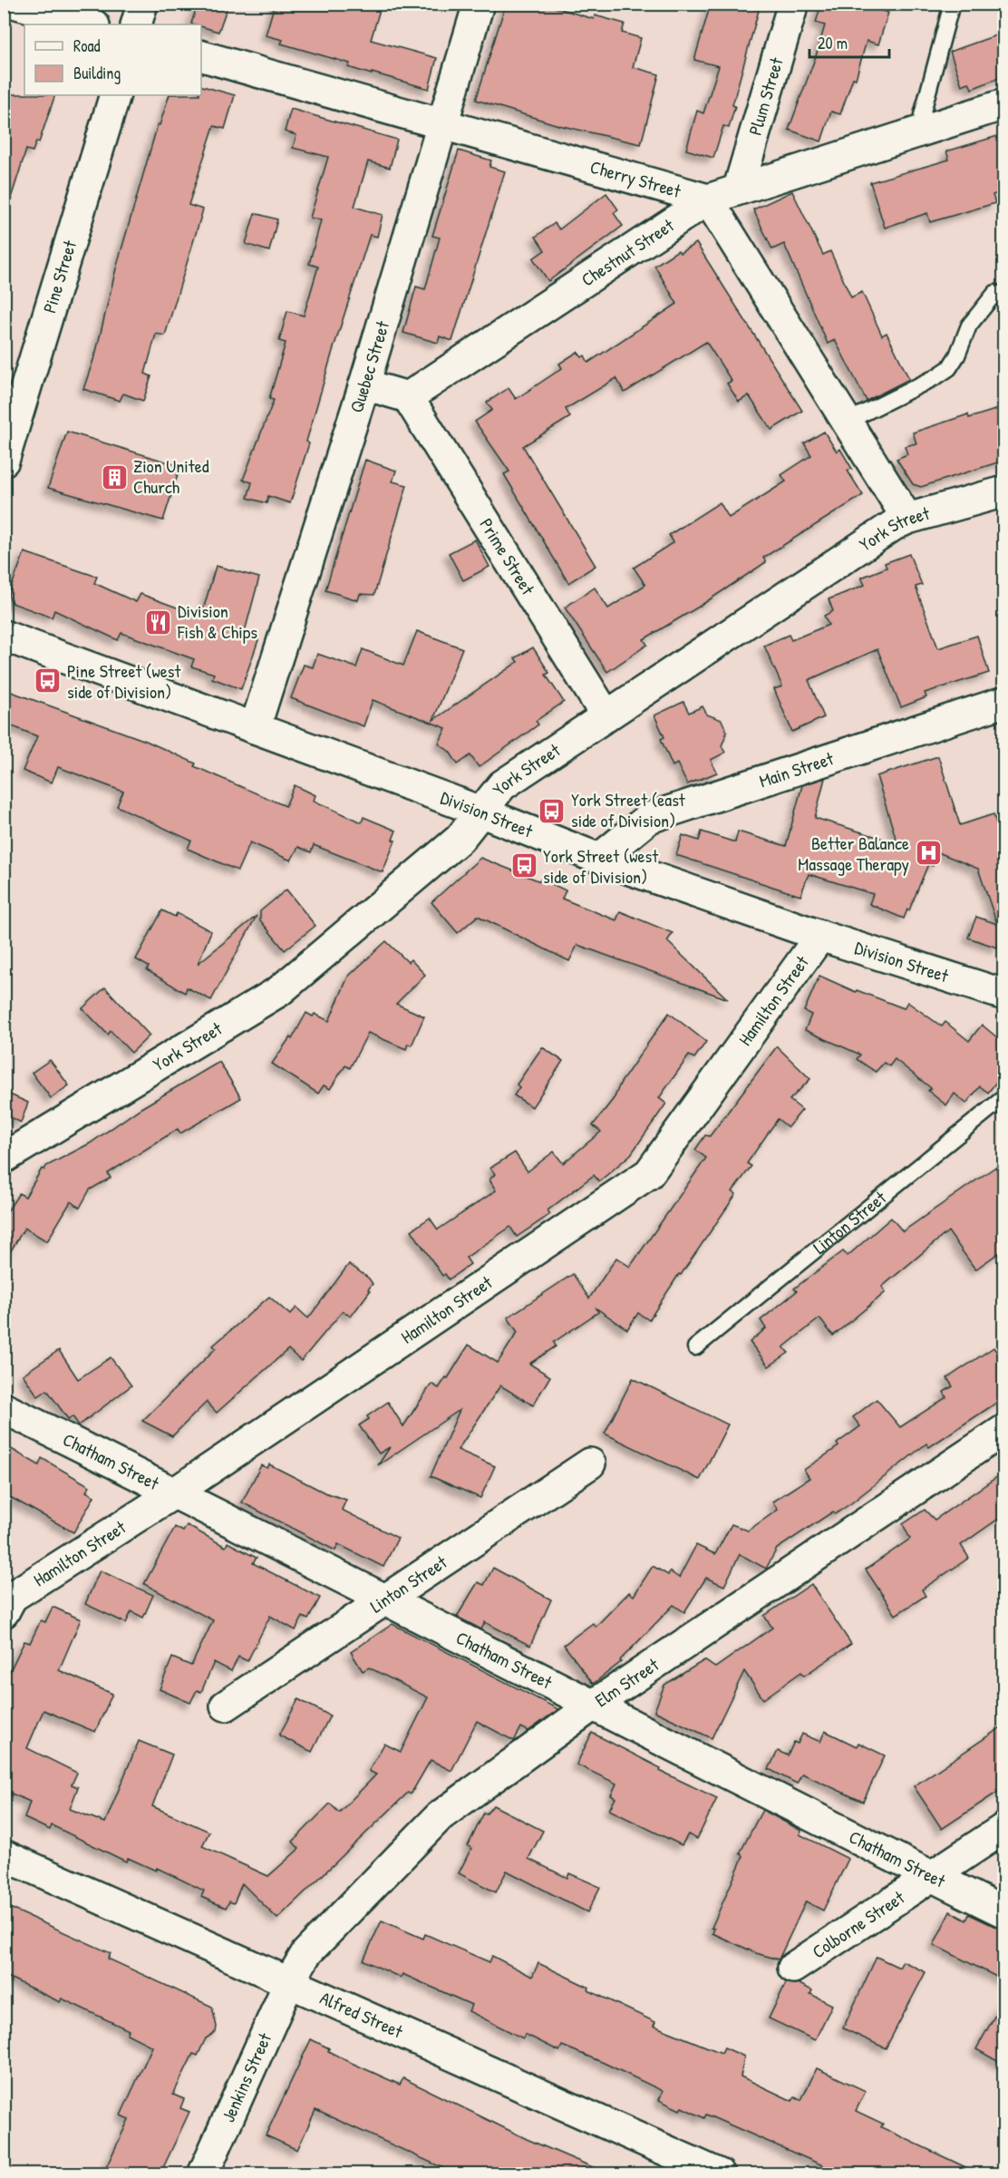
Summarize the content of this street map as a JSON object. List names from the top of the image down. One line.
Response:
{"streets":{"street":["Plum Street","Cherry Street","Chestnut Street","Pine Street","Quebec Street","York Street","Prime Street","Main Street","Division Street","Hamilton Street","Linton Street","Chatham Street","Elm Street","Colborne Street","Alfred Street","Jenkins Street"]},"crossings":[["Plum Street","Chestnut Street"],["Cherry Street","Chestnut Street"],["Cherry Street","Quebec Street"],["Chestnut Street","Prime Street"],["Quebec Street","Division Street"],["York Street","Prime Street"],["York Street","Division Street"],["Main Street","Division Street"],["Division Street","Hamilton Street"],["Hamilton Street","Chatham Street"],["Linton Street","Chatham Street"],["Chatham Street","Elm Street"],["Chatham Street","Colborne Street"],["Elm Street","Alfred Street"],["Elm Street","Jenkins Street"],["Alfred Street","Jenkins Street"]],"places":{"building":["Zion United Church"],"restaurant":["Division Fish & Chips"],"bus stop":["Pine Street (west side of Division)","York Street (east side of Division)","York Street (west side of Division)"],"hospital":["Better Balance Massage Therapy"]},"legend":["Road","Building"],"scale_bar":"20 m"}
